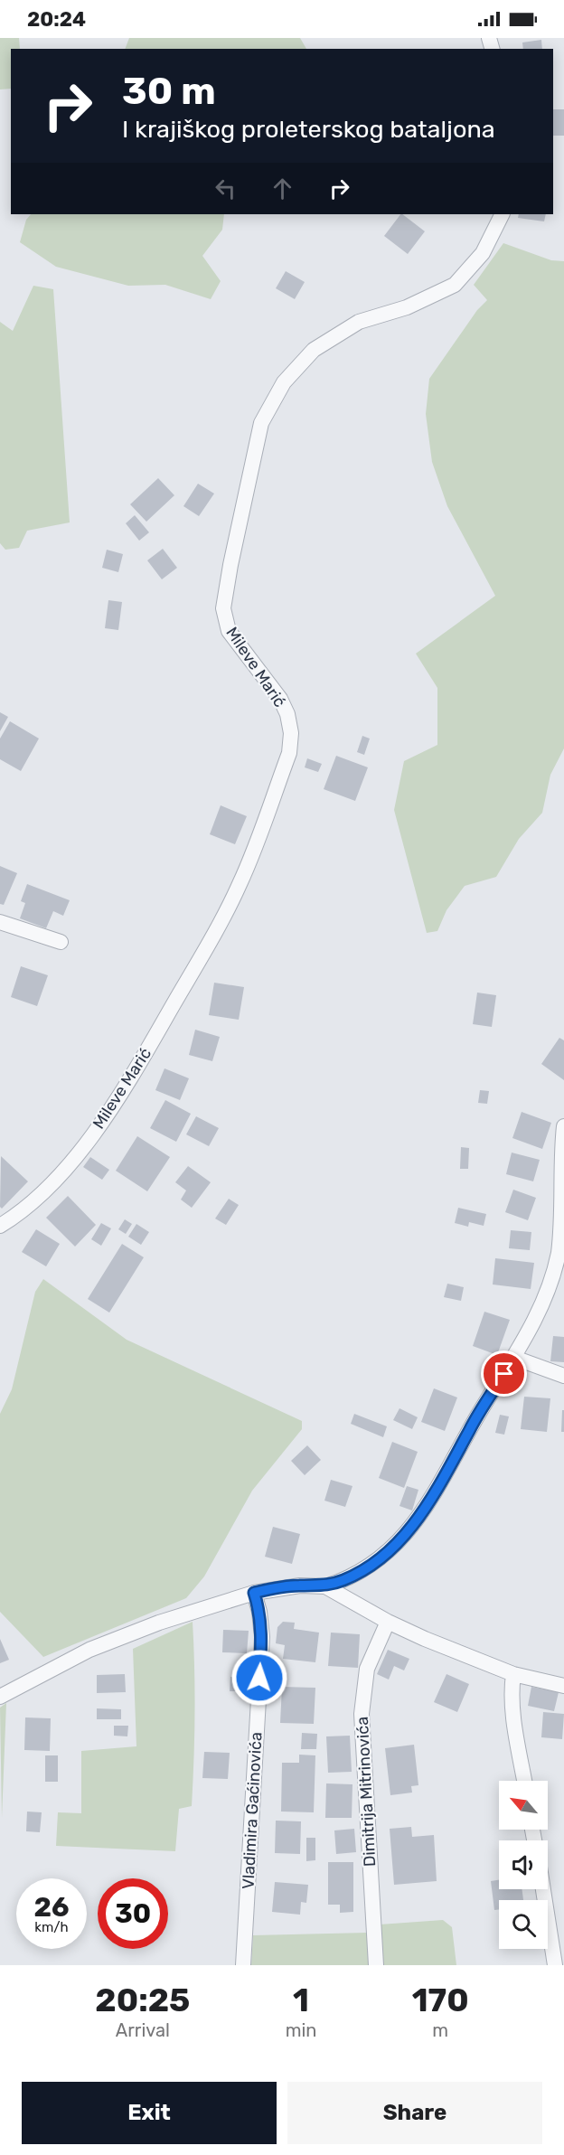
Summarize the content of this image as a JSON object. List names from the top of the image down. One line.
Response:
{"streets":{"street":["Mileve Marić","Dimitrija Mitrinovića","Vladimira Gaćinovića"]},"north":"top left","page":{"status":"20:24","turn":["30 m","I krajiškog proleterskog bataljona"],"speed":"26 km/h","limit":"30","eta":["20:25","Arrival","1","min","170","m"],"buttons":["Exit","Share"]}}
